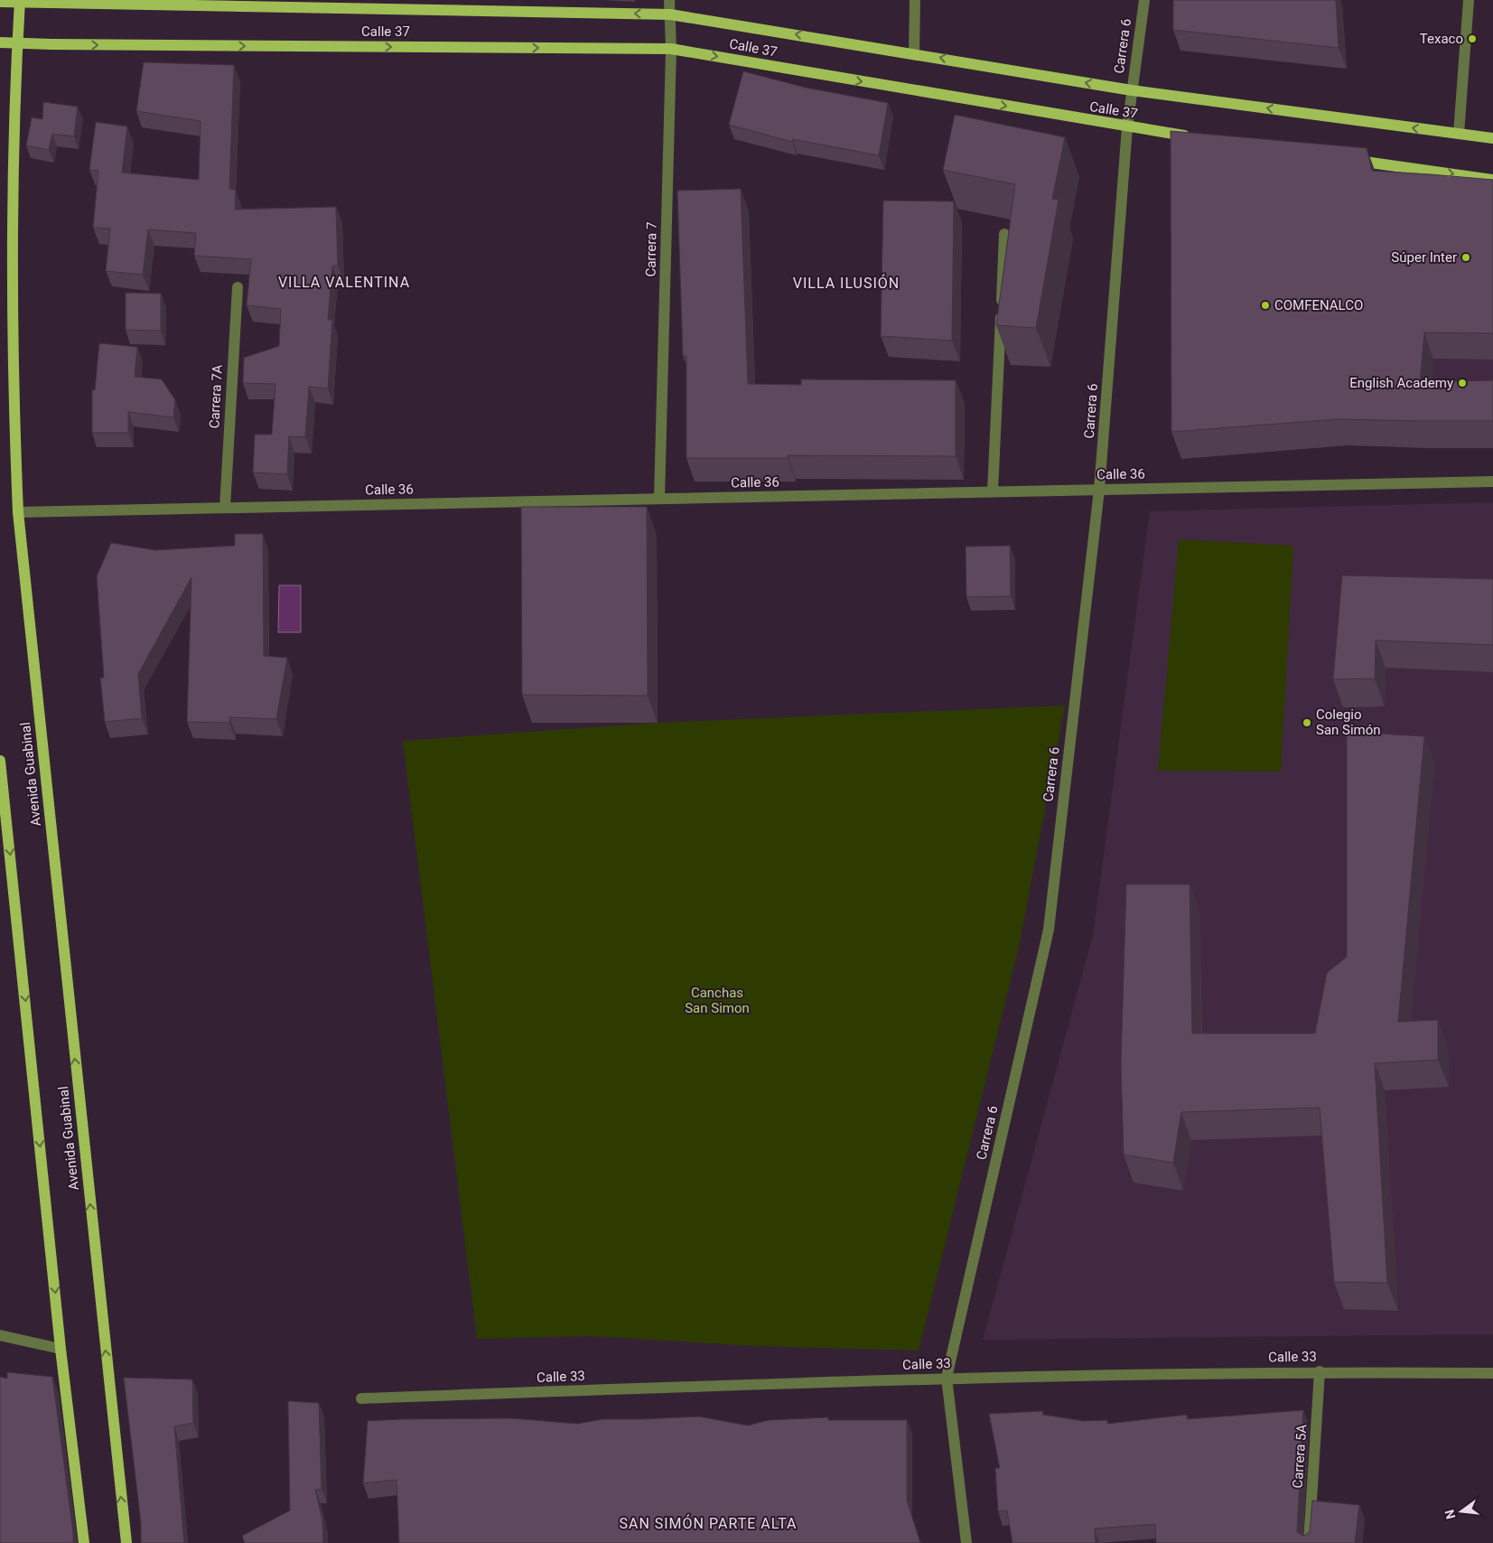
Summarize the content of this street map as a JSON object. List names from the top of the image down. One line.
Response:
{"streets":{"main road":["Calle 37","Avenida Guabinal"],"street":["Carrera 6","Carrera 7","Carrera 7A","Calle 36","Calle 33","Carrera 5A"]},"crossings":[["Calle 37","Carrera 6"],["Calle 37","Carrera 7"],["Carrera 6","Calle 36"],["Carrera 6","Calle 33"],["Carrera 7","Calle 36"],["Carrera 7A","Calle 36"],["Calle 36","Avenida Guabinal"],["Calle 33","Carrera 5A"]],"districts":["VILLA VALENTINA","VILLA ILUSIÓN","SAN SIMÓN PARTE ALTA"],"parks":["Canchas San Simon"],"places":["Texaco","Súper Inter","COMFENALCO","English Academy","Colegio San Simón"],"north":"left"}
